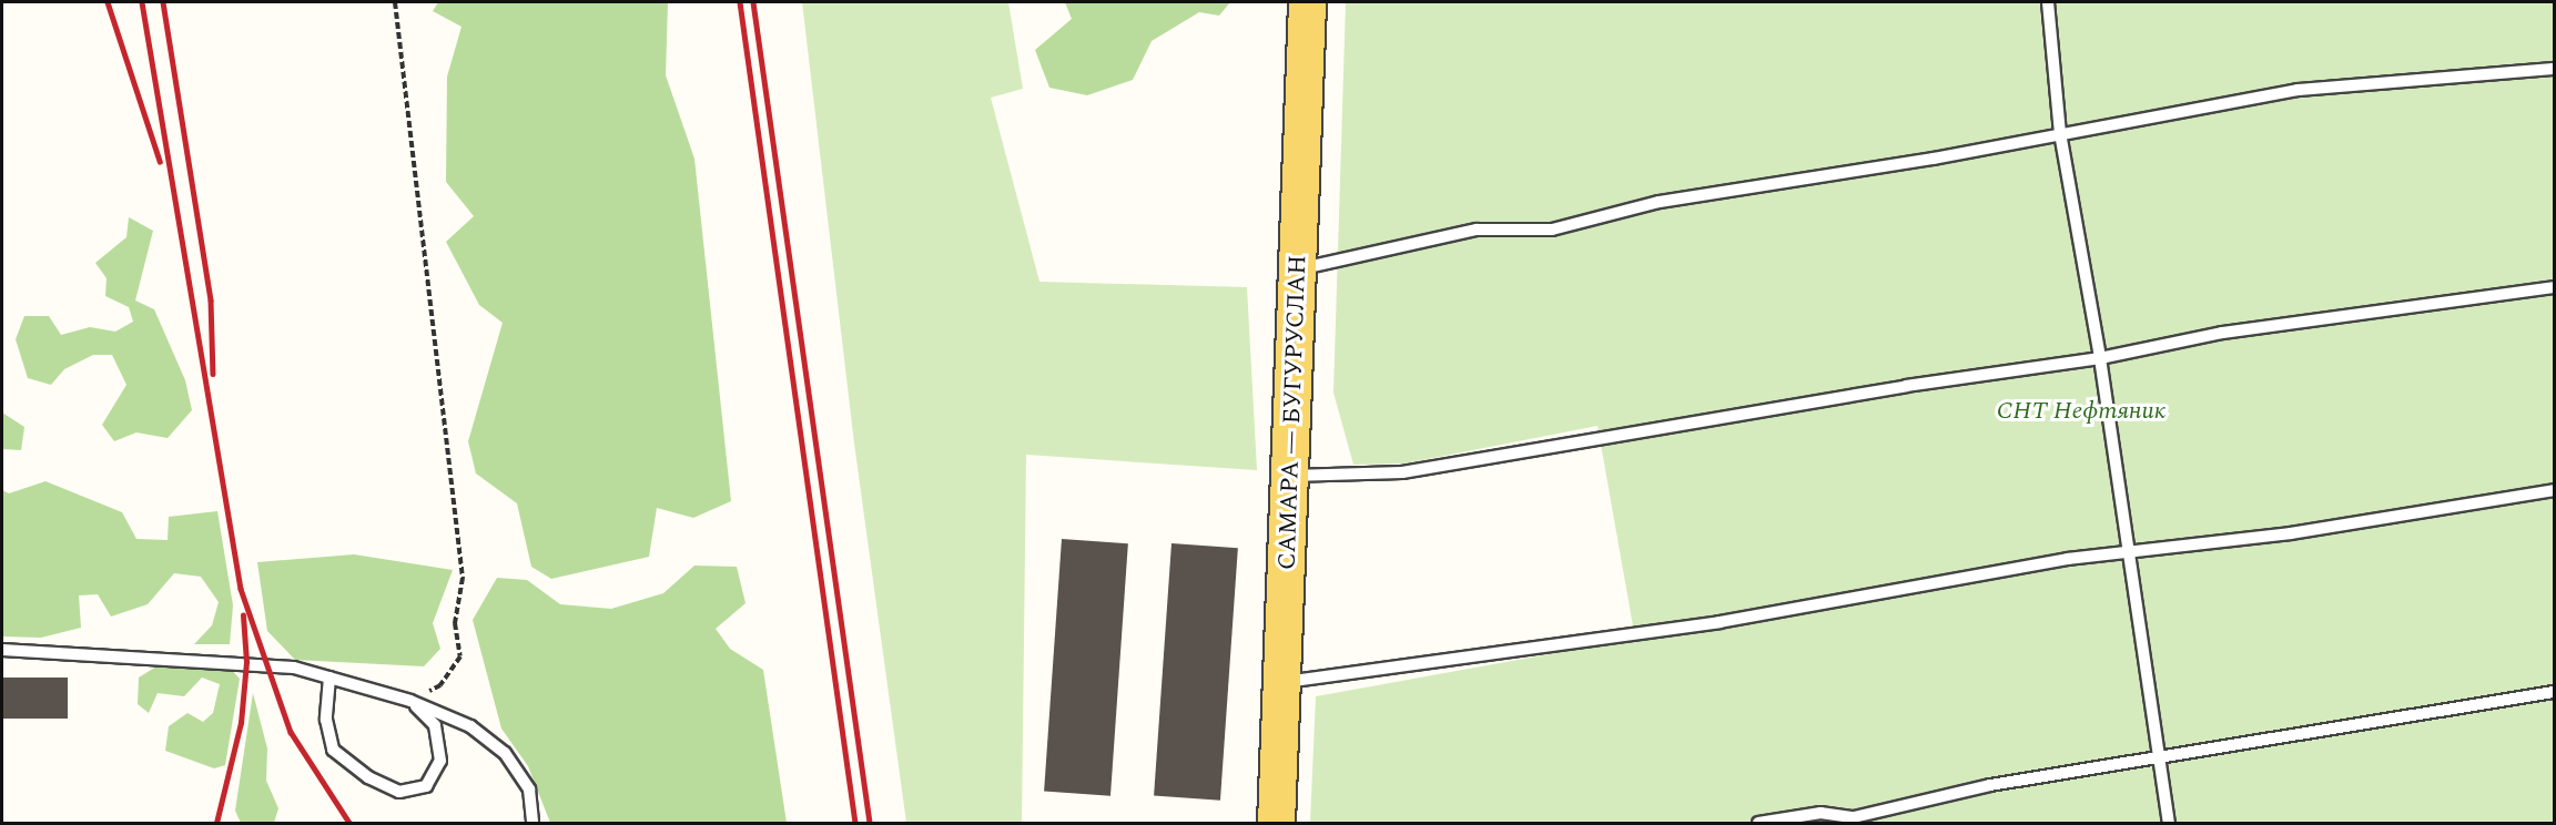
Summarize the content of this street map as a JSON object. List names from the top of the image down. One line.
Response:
{"streets":{"main road":["САМАРА — БУГУРУСЛАН"]},"parks":["СНТ Нефтяник"]}
